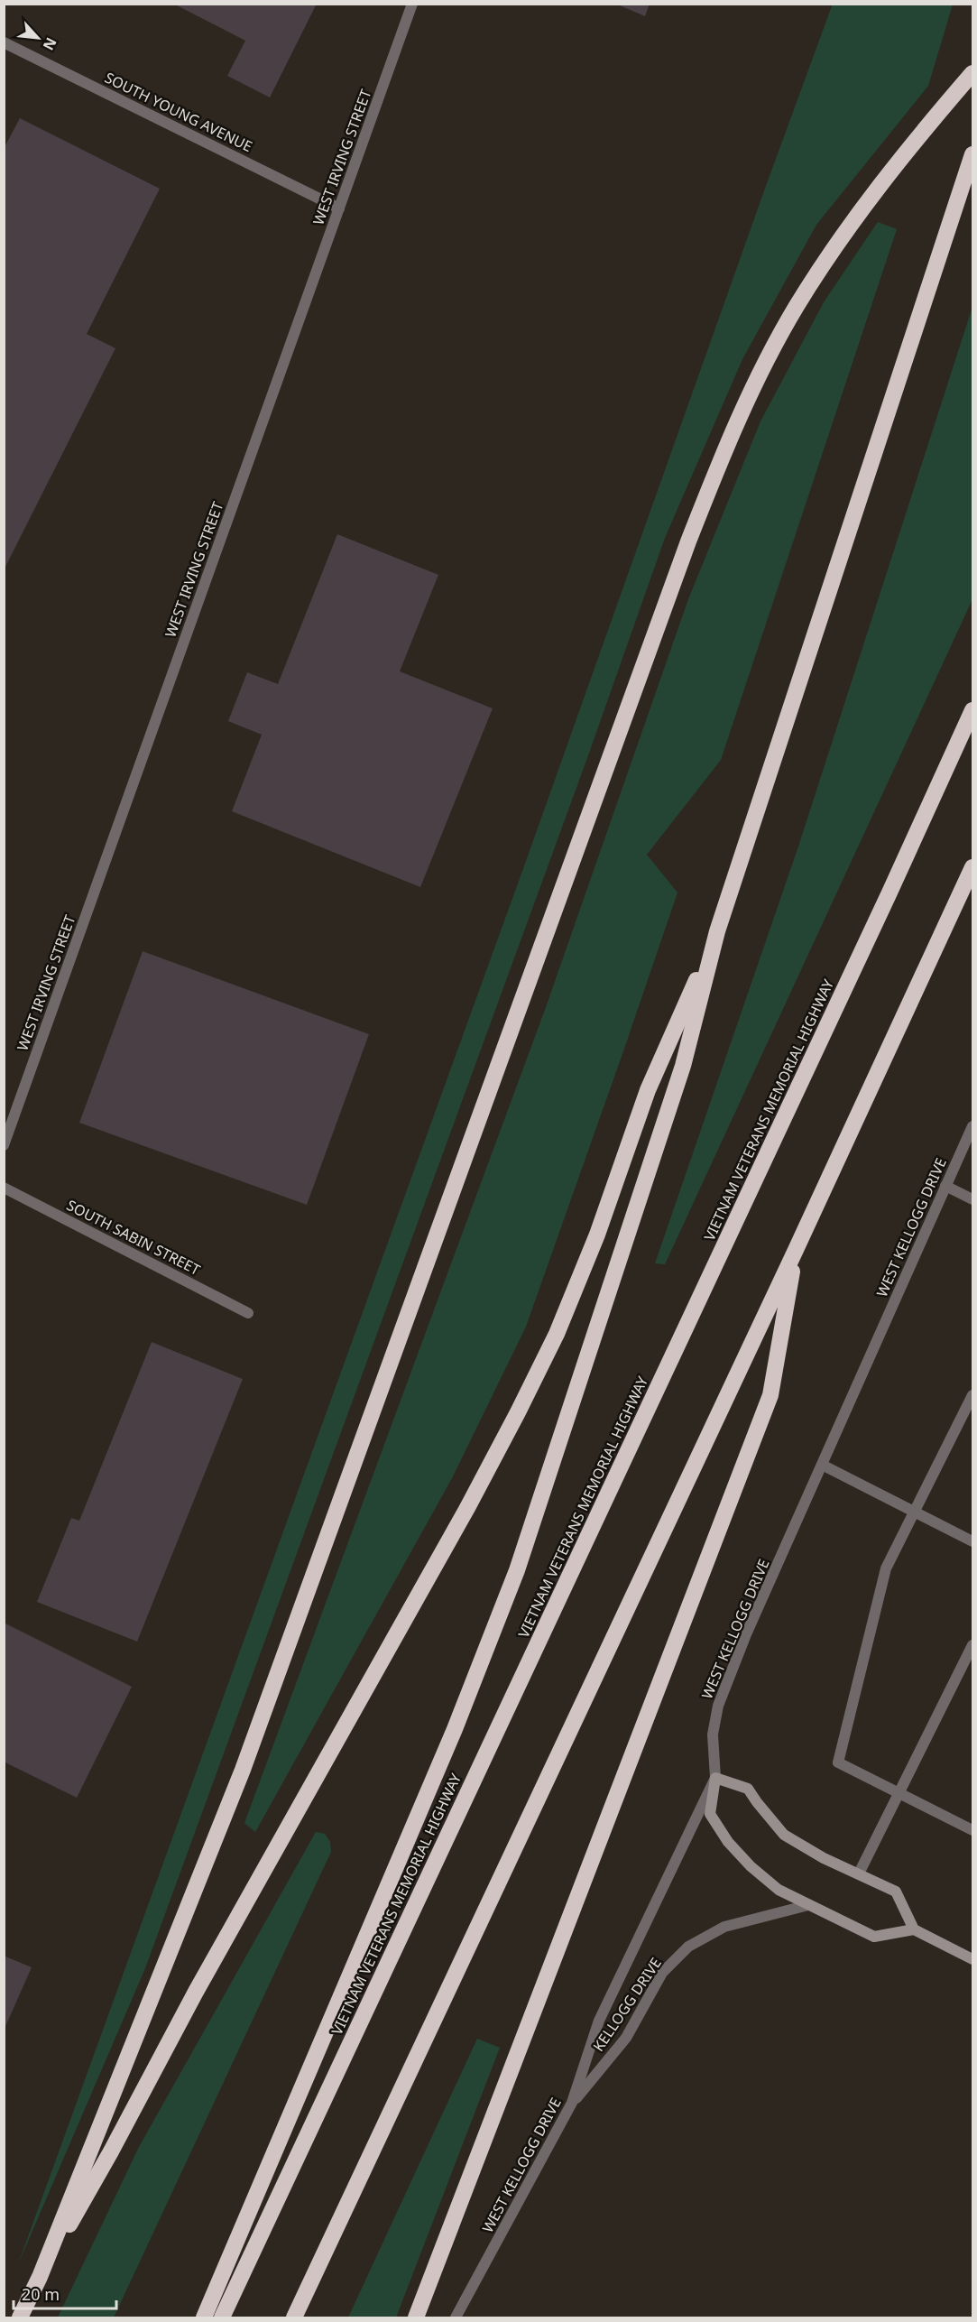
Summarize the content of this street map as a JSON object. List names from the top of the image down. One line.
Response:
{"streets":{"highway":["VIETNAM VETERANS MEMORIAL HIGHWAY"],"street":["SOUTH YOUNG AVENUE","WEST IRVING STREET","WEST KELLOGG DRIVE","SOUTH SABIN STREET","KELLOGG DRIVE"]},"crossings":[["SOUTH YOUNG AVENUE","WEST IRVING STREET"],["WEST KELLOGG DRIVE","KELLOGG DRIVE"]],"scale_bar":"20 m","north":"bottom right"}
